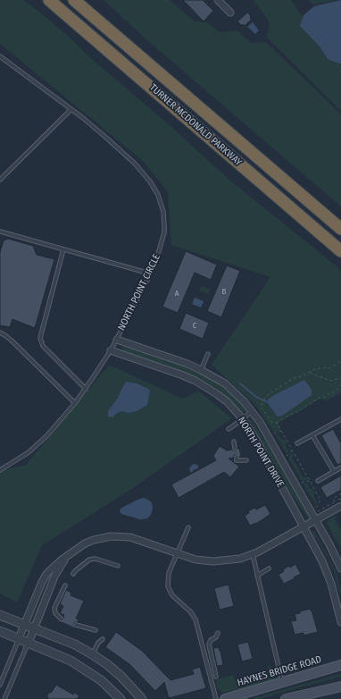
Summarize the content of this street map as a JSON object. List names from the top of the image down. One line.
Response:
{"streets":{"highway":["TURNER MCDONALD PARKWAY"],"main road":["HAYNES BRIDGE ROAD"],"street":["NORTH POINT DRIVE"],"lane":["NORTH POINT CIRCLE"]},"crossings":[["NORTH POINT CIRCLE","NORTH POINT DRIVE"]],"house_numbers":["B","A","C"]}
